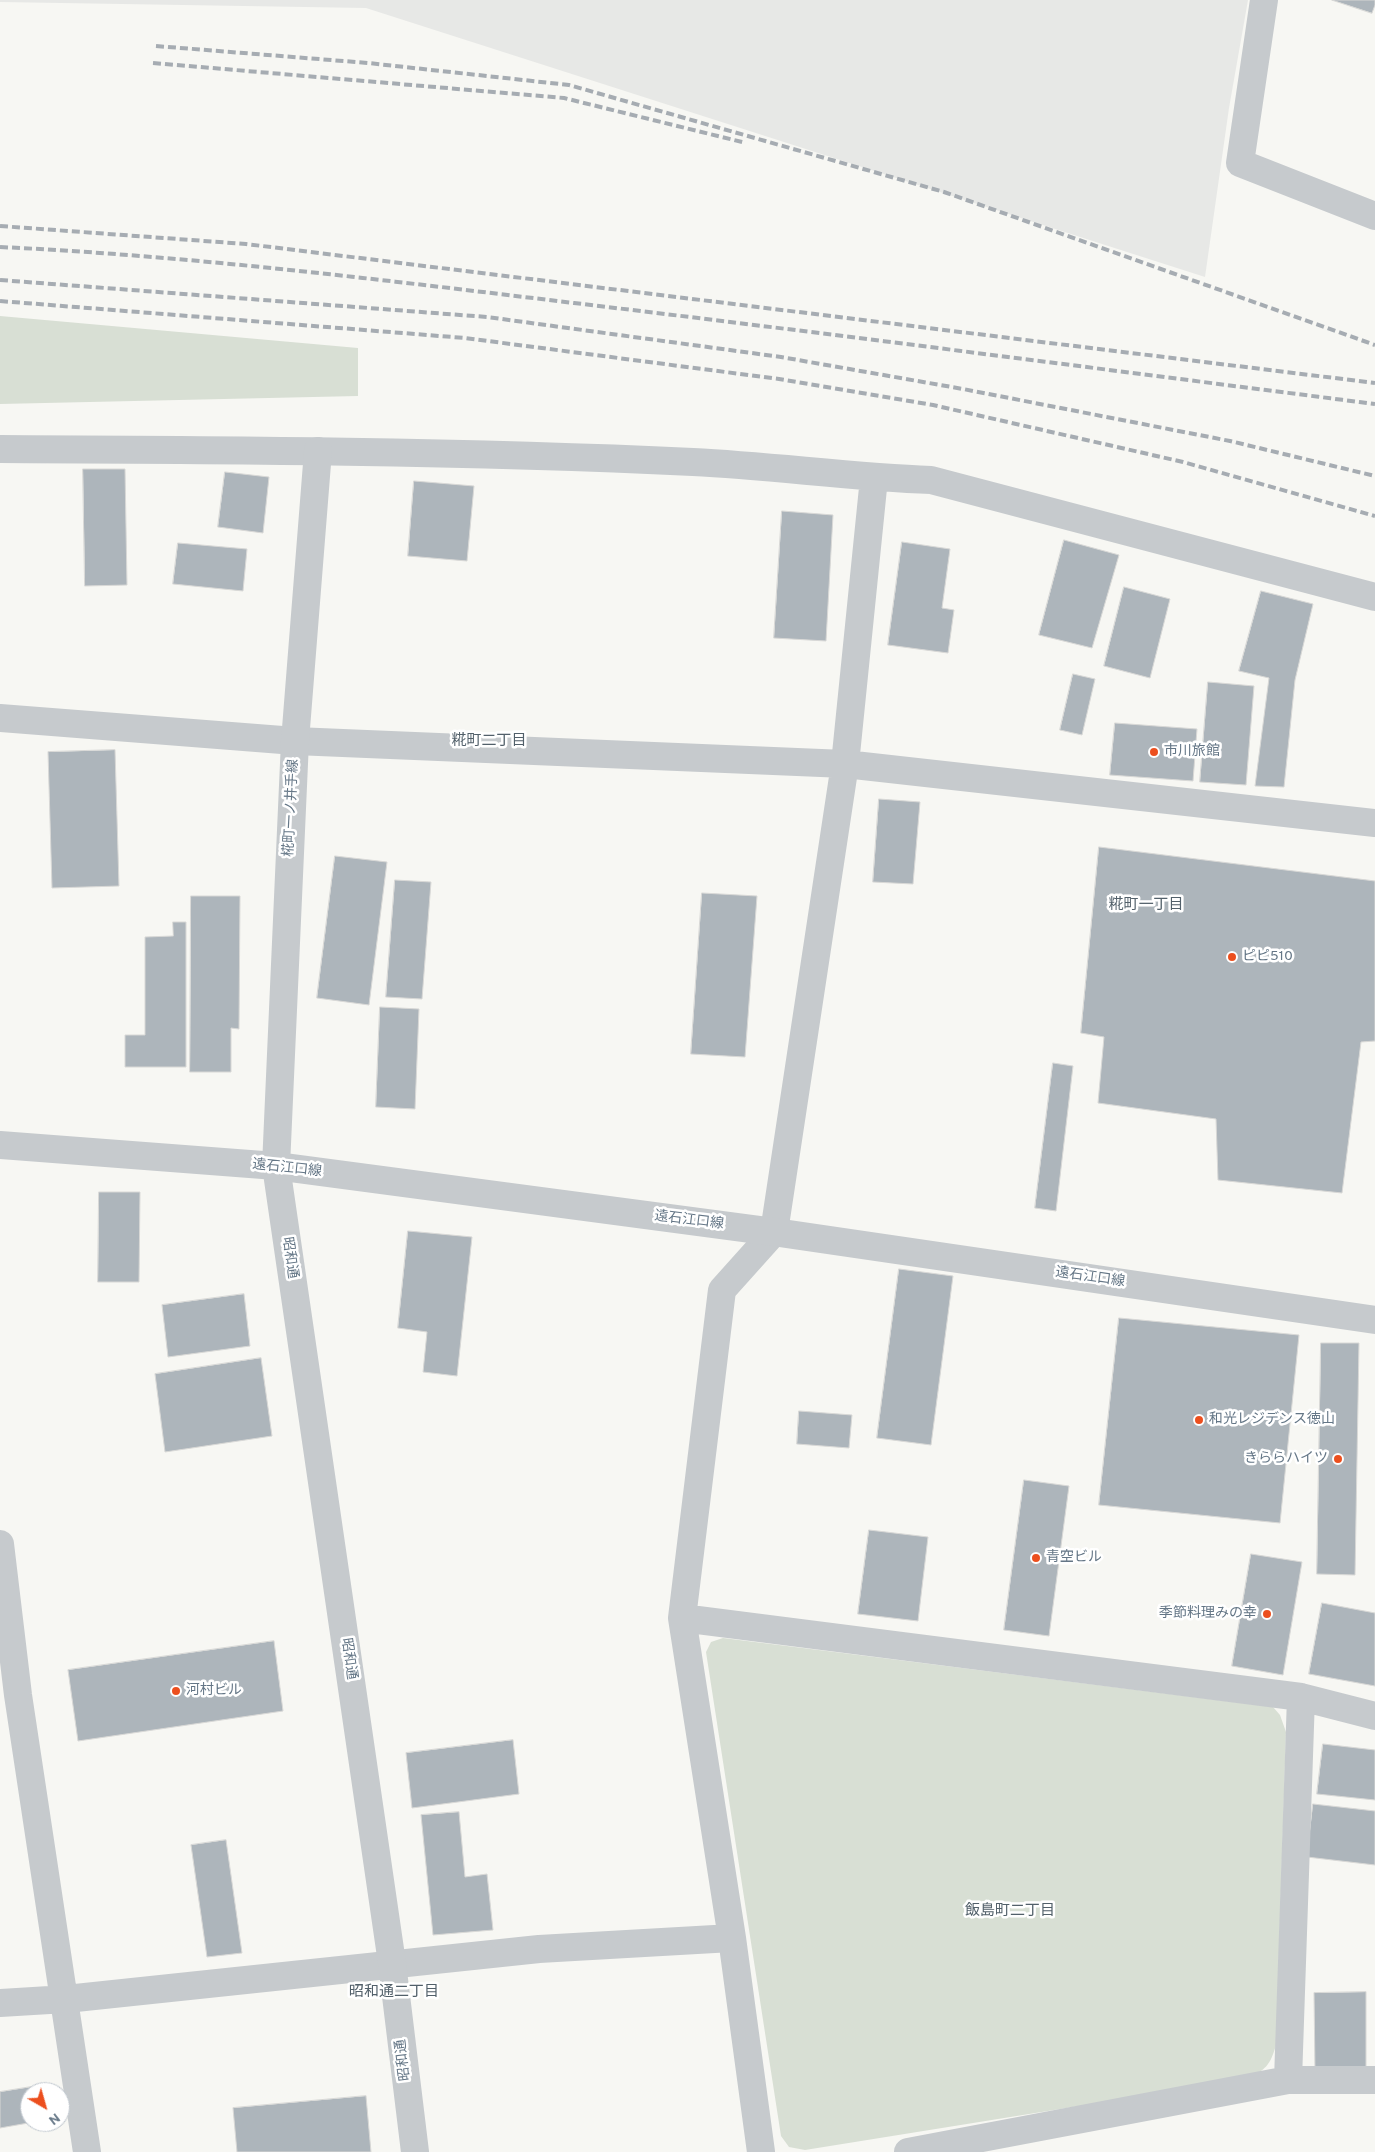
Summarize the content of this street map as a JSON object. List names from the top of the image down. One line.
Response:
{"streets":{"street":["椛町一ノ井手線","遠石江口線","昭和通"]},"crossings":[["椛町一ノ井手線","遠石江口線"],["椛町一ノ井手線","昭和通"],["遠石江口線","昭和通"]],"districts":["糀町二丁目","糀町一丁目","飯島町二丁目","昭和通二丁目"],"places":["市川旅館","ピピ510","和光レジデンス徳山","きららハイツ","青空ビル","季節料理みの幸","河村ビル"],"north":"bottom right"}
